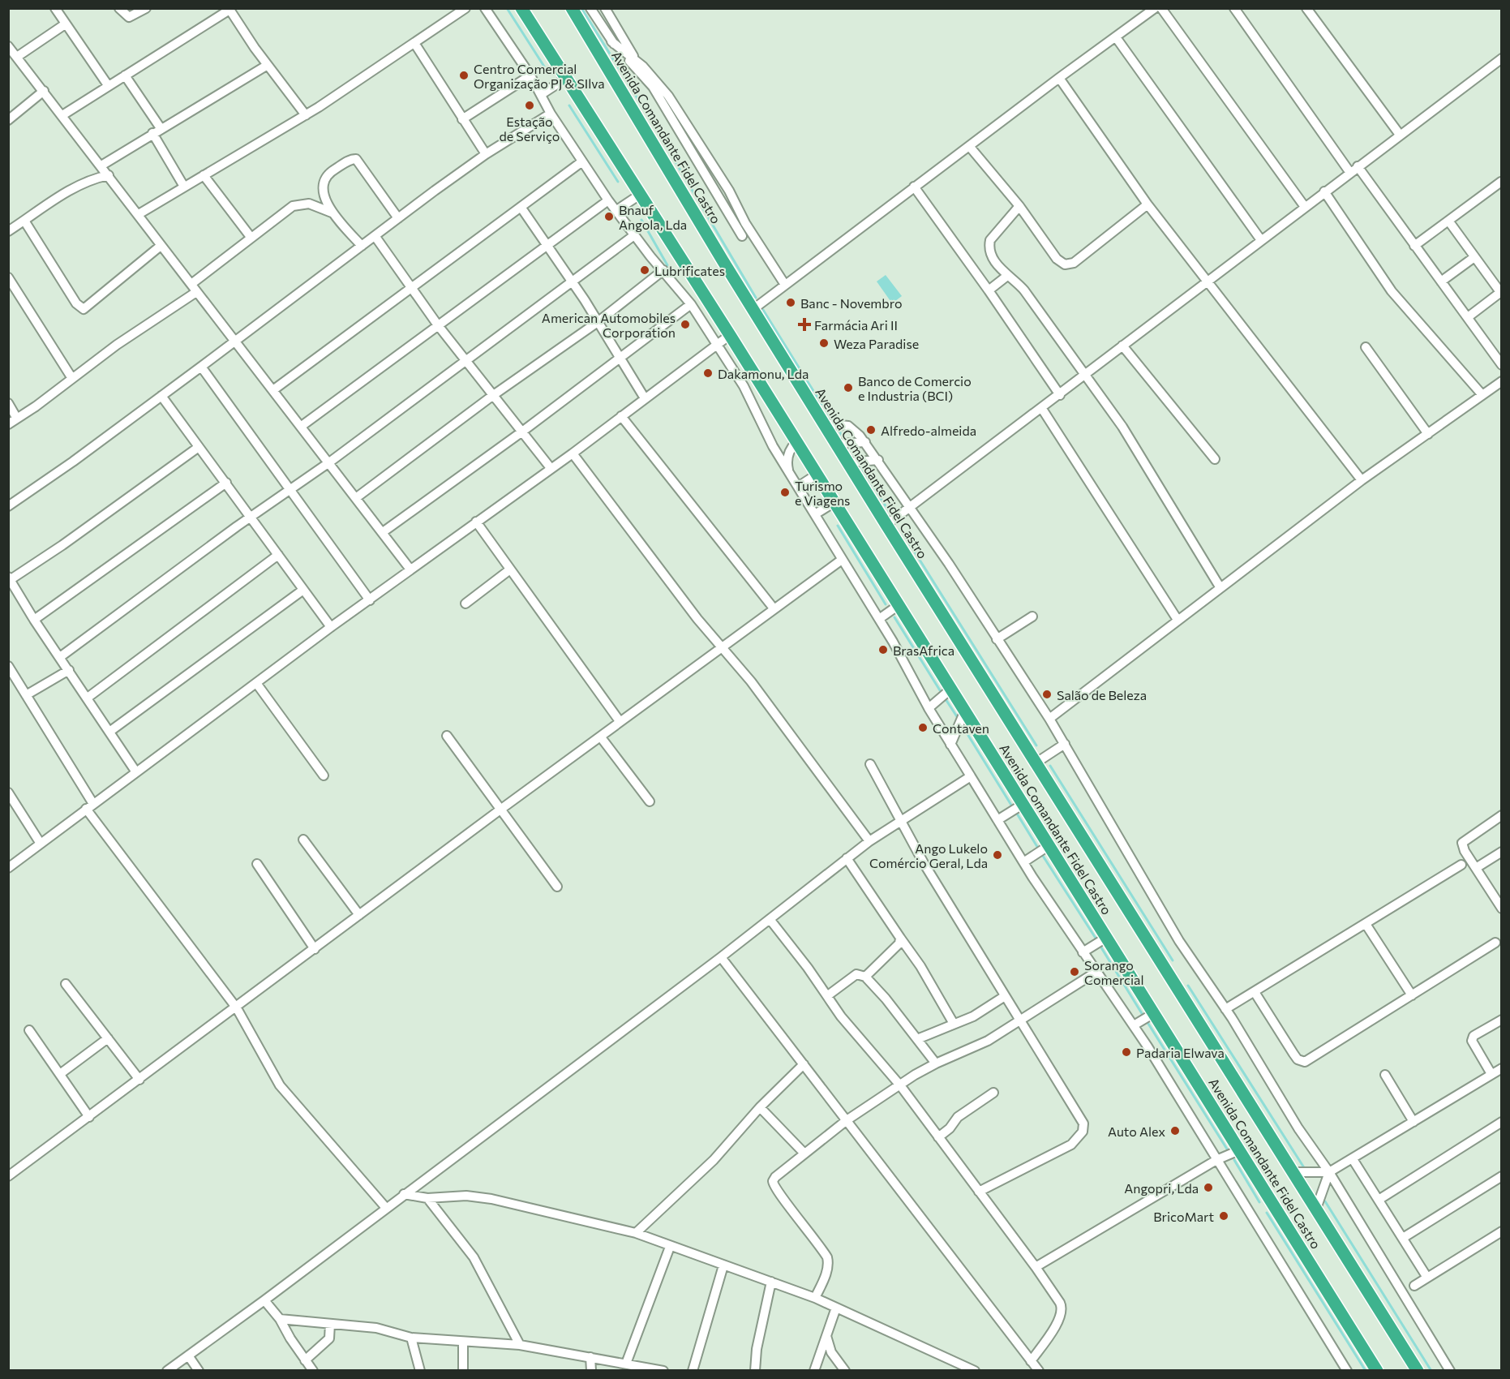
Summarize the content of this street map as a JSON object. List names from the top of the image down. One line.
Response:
{"streets":{"highway":["Avenida Comandante Fidel Castro"]},"places":{"other":["Centro Comercial Organização PJ & SIlva","Estação de Serviço","Bnauf Angola, Lda","Lubrificates","Banc - Novembro","American Automobiles Corporation","Weza Paradise","Dakamonu, Lda","Banco de Comercio e Industria (BCI)","Alfredo-almeida","Turismo e Viagens","BrasAfrica","Salão de Beleza","Contaven","Ango Lukelo Comércio Geral, Lda","Sorango Comercial","Padaria Elwava","Auto Alex","Angopri, Lda","BricoMart"],"health":["Farmácia Ari II"]}}
